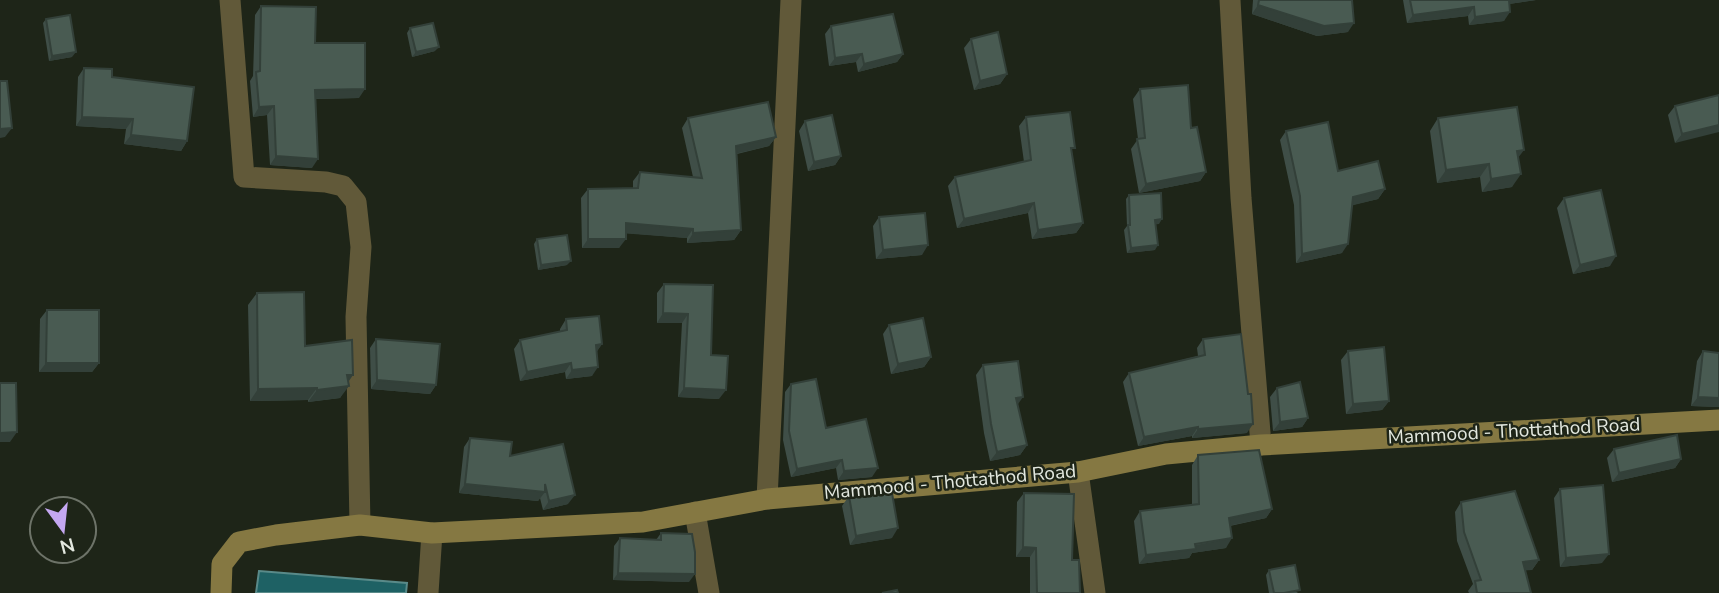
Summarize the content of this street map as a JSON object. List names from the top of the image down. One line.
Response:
{"streets":{"street":["Mammood - Thottathod Road"]},"north":"bottom"}
